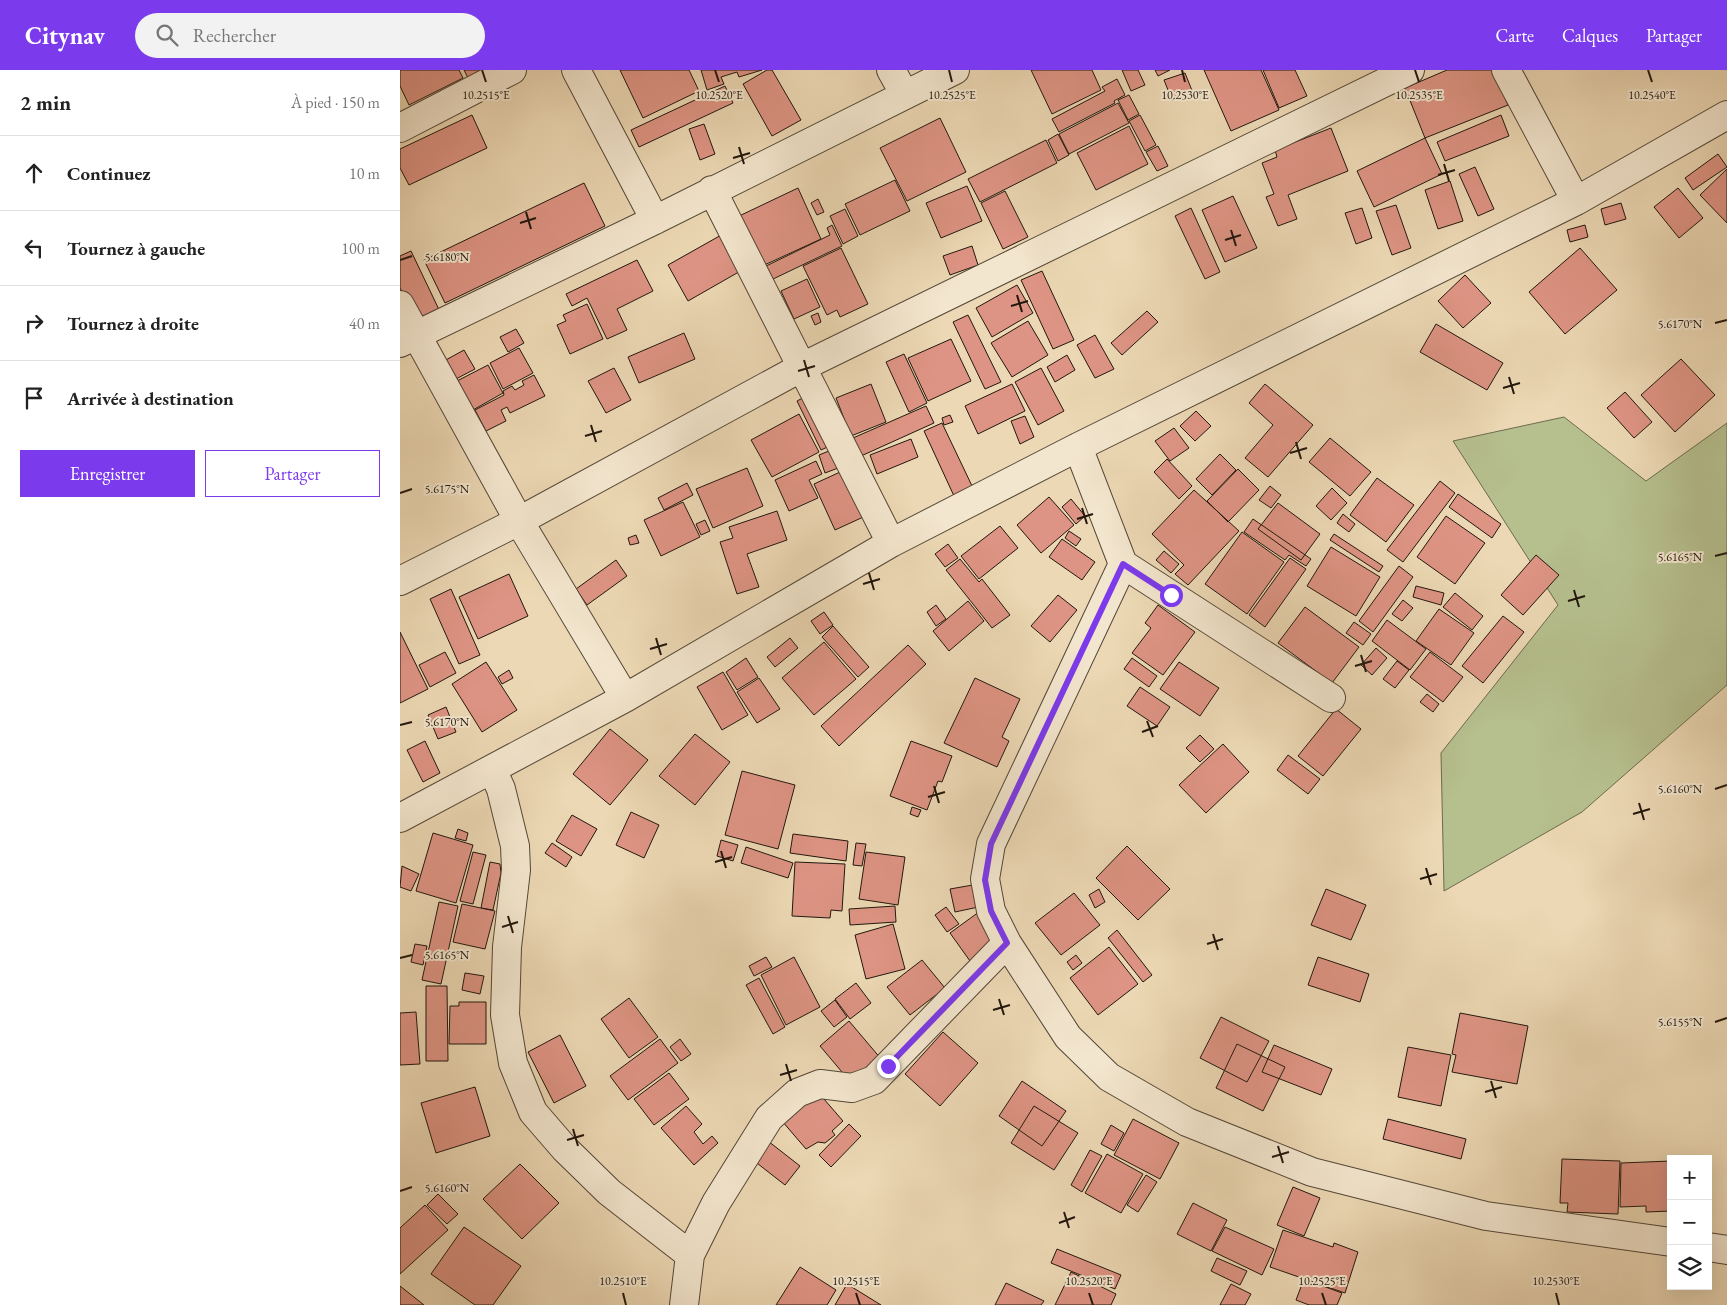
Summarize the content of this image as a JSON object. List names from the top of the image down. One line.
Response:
{"page":{"header":"Citynav","search":"Rechercher","nav":["Carte","Calques","Partager"],"heading":["2 min","À pied · 150 m"],"list":[["Continuez","10 m"],["Tournez à gauche","100 m"],["Tournez à droite","40 m"],"Arrivée à destination"],"buttons":["Enregistrer","Partager"],"map_buttons":["+","−"]},"coordinates":["10.2515°E","10.2525°E","10.2530°E","10.2520°E","10.2535°E","10.2540°E","5.6180°N","5.6170°N","5.6175°N","5.6165°N","5.6160°N","5.6155°N","10.2510°E"]}
